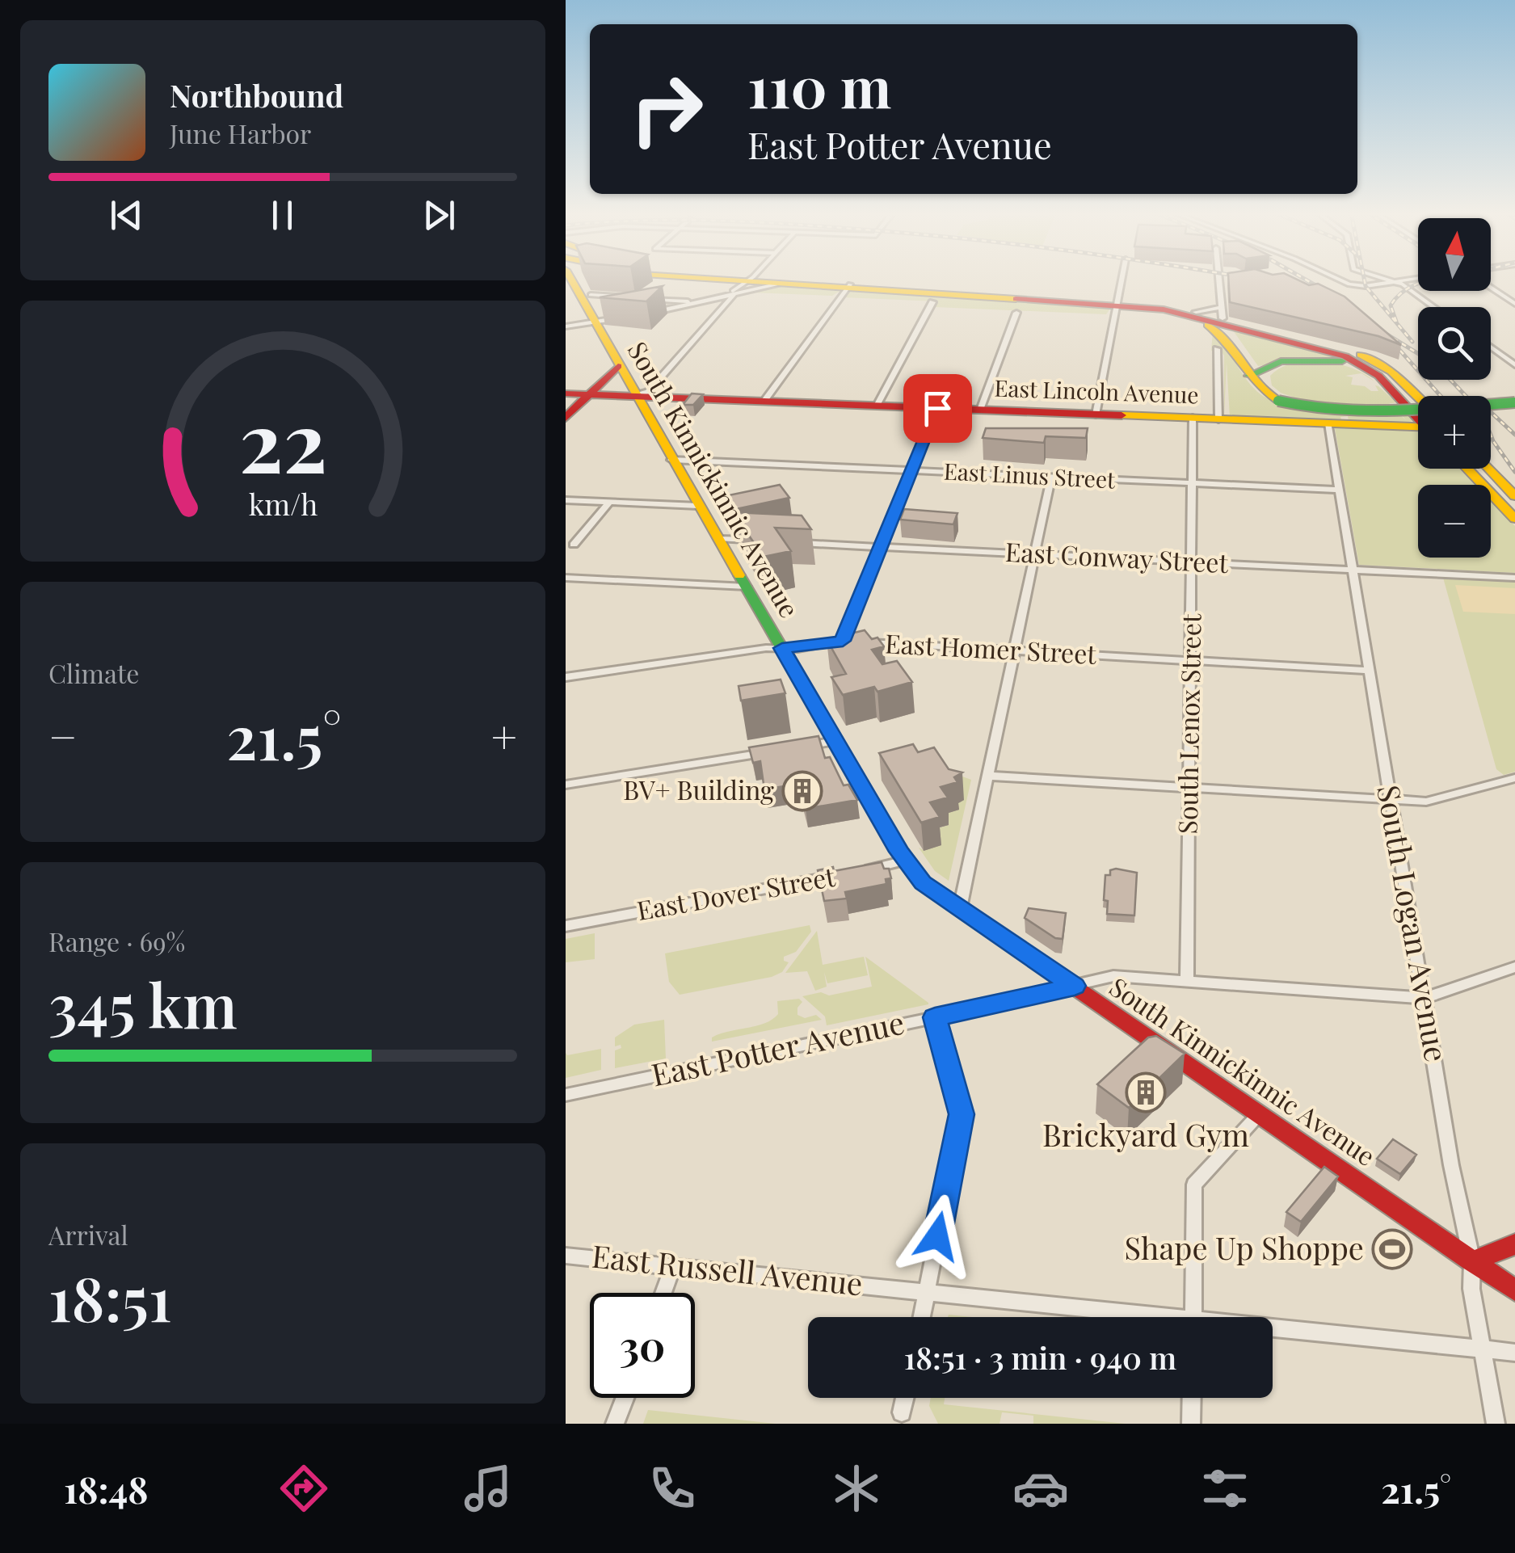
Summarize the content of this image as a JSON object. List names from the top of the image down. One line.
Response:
{"streets":{"main road":["East Lincoln Avenue","South Kinnickinnic Avenue"],"street":["East Linus Street","East Conway Street","East Homer Street","South Lenox Street","East Dover Street","South Logan Avenue","East Potter Avenue","East Russell Avenue"]},"crossings":[["East Lincoln Avenue","South Kinnickinnic Avenue"],["East Lincoln Avenue","South Lenox Street"],["East Lincoln Avenue","South Logan Avenue"],["East Linus Street","South Kinnickinnic Avenue"],["East Linus Street","South Lenox Street"],["East Linus Street","South Logan Avenue"],["South Kinnickinnic Avenue","East Homer Street"],["South Kinnickinnic Avenue","East Dover Street"],["South Kinnickinnic Avenue","South Logan Avenue"],["South Kinnickinnic Avenue","East Potter Avenue"],["East Conway Street","South Lenox Street"],["East Conway Street","South Logan Avenue"],["East Homer Street","South Lenox Street"],["East Homer Street","South Logan Avenue"],["South Lenox Street","East Potter Avenue"],["South Logan Avenue","East Potter Avenue"],["South Logan Avenue","East Russell Avenue"]],"places":{"building":["BV+ Building","Brickyard Gym"],"sports":["Shape Up Shoppe"]},"north":"top","page":{"turn":["110 m","East Potter Avenue"],"song":["Northbound","June Harbor"],"map_buttons":["+","−"],"tile":["Climate",["Range · 69%","345 km"],["Arrival","18:51"]],"heat":["−","21.5°","+"],"limit":"30","trip":"18:51 · 3 min · 940 m","tabs":["18:48","21.5°"],"gauge":["22","km/h"]}}
